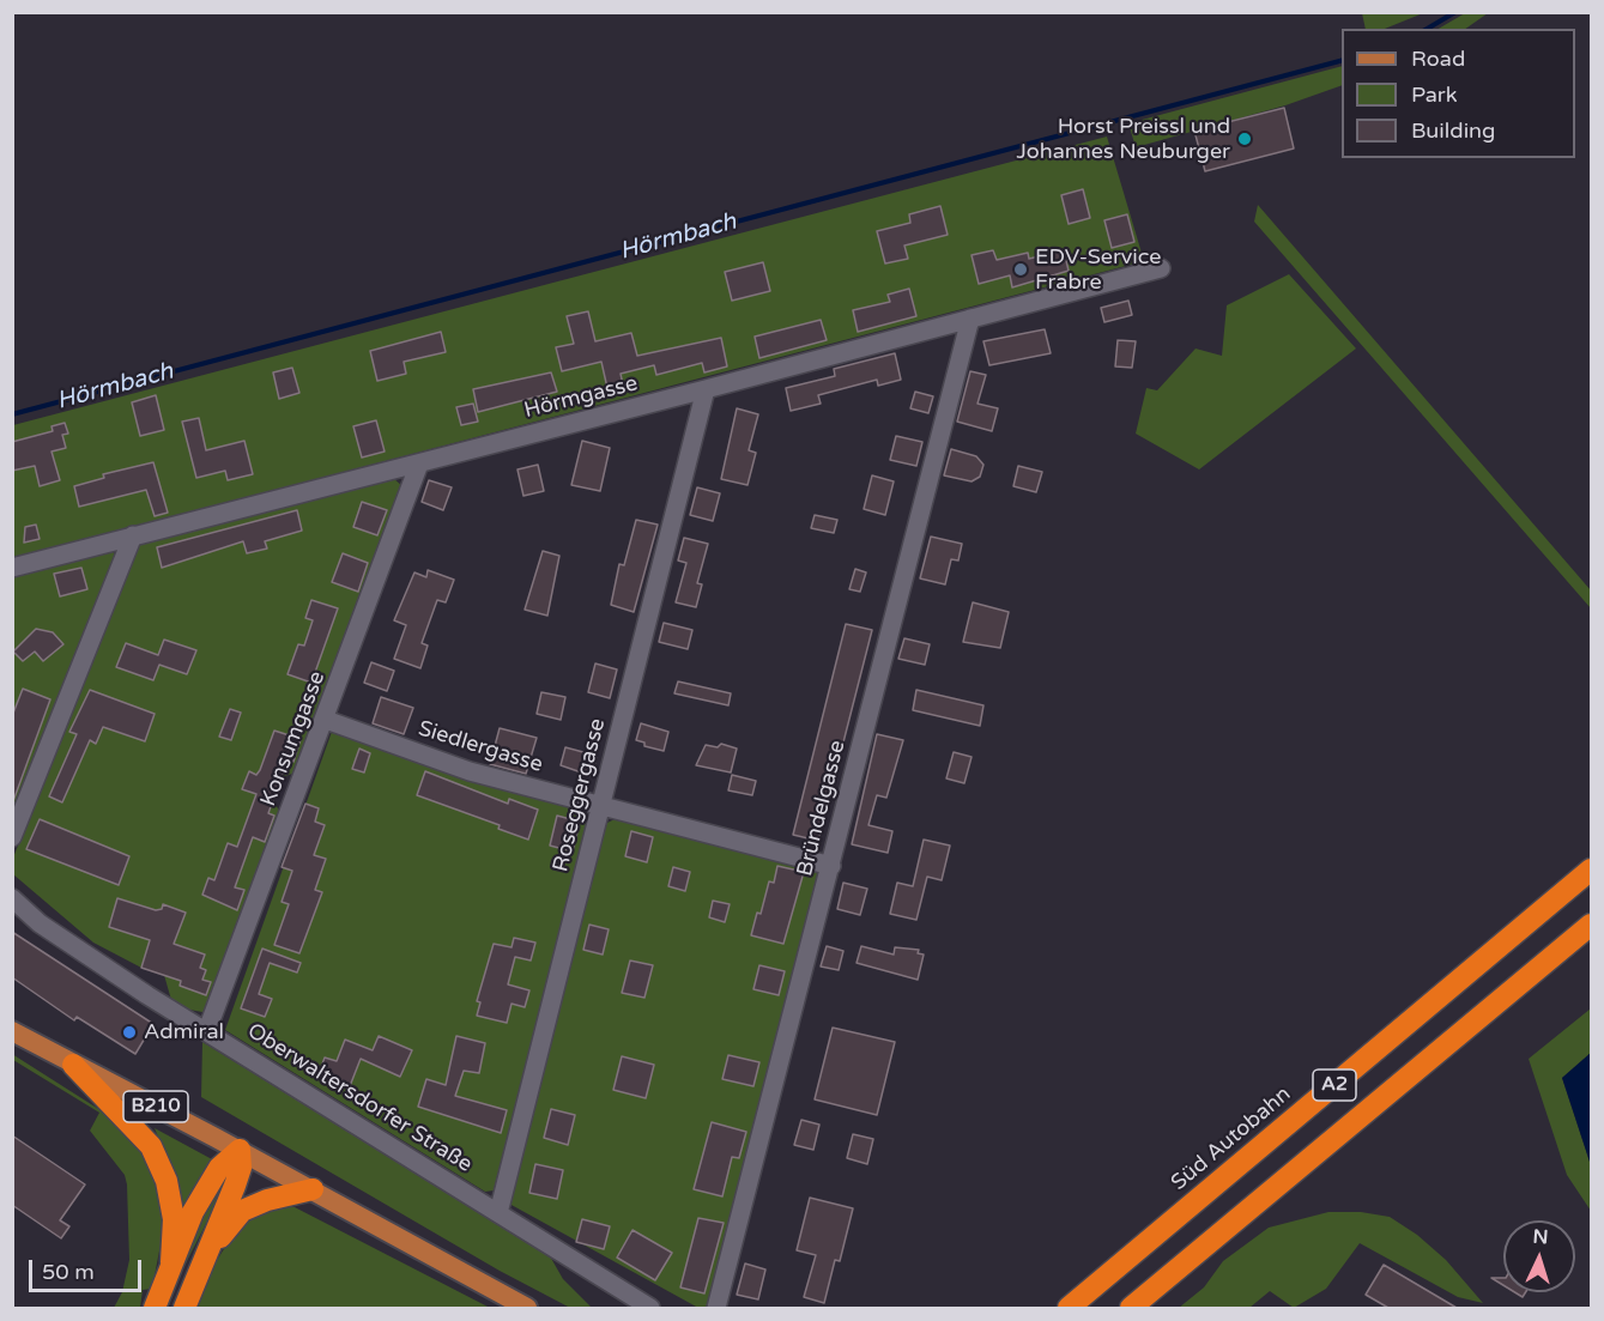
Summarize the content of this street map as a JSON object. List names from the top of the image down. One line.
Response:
{"streets":{"highway":["A2","Süd Autobahn"],"main road":["B210"],"street":["Hörmgasse","Konsumgasse","Siedlergasse","Roseggergasse","Bründelgasse","Oberwaltersdorfer Straße"]},"crossings":[["Hörmgasse","Konsumgasse"],["Hörmgasse","Roseggergasse"],["Hörmgasse","Bründelgasse"],["Konsumgasse","Siedlergasse"],["Konsumgasse","Oberwaltersdorfer Straße"],["Siedlergasse","Roseggergasse"],["Siedlergasse","Bründelgasse"],["Roseggergasse","Oberwaltersdorfer Straße"]],"water":["Hörmbach"],"places":["Horst Preissl und Johannes Neuburger","EDV-Service Frabre","Admiral"],"legend":["Road","Park","Building"],"scale_bar":"50 m","north":"top"}
